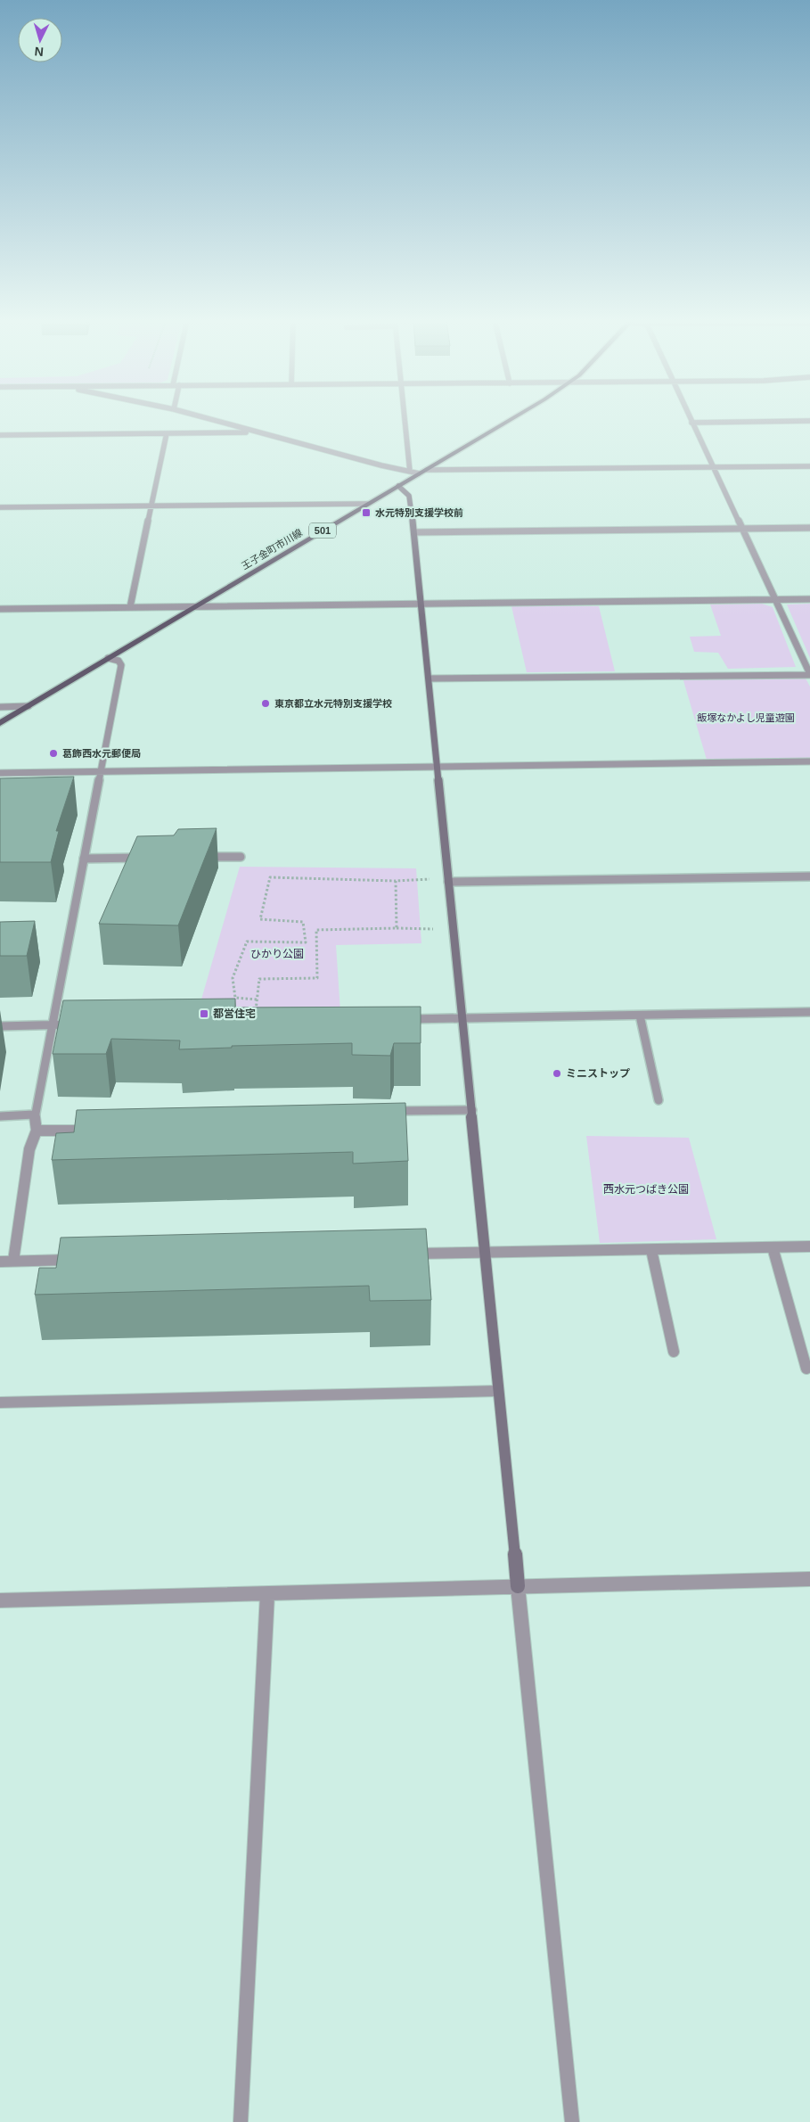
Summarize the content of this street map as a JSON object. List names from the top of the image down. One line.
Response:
{"streets":{"main road":["501","王子金町市川線"]},"parks":["飯塚なかよし児童遊園","ひかり公園","西水元つばき公園"],"places":{"transit":["水元特別支援学校前","都営住宅"],"other":["東京都立水元特別支援学校","葛飾西水元郵便局","ミニストップ"]},"north":"bottom"}
